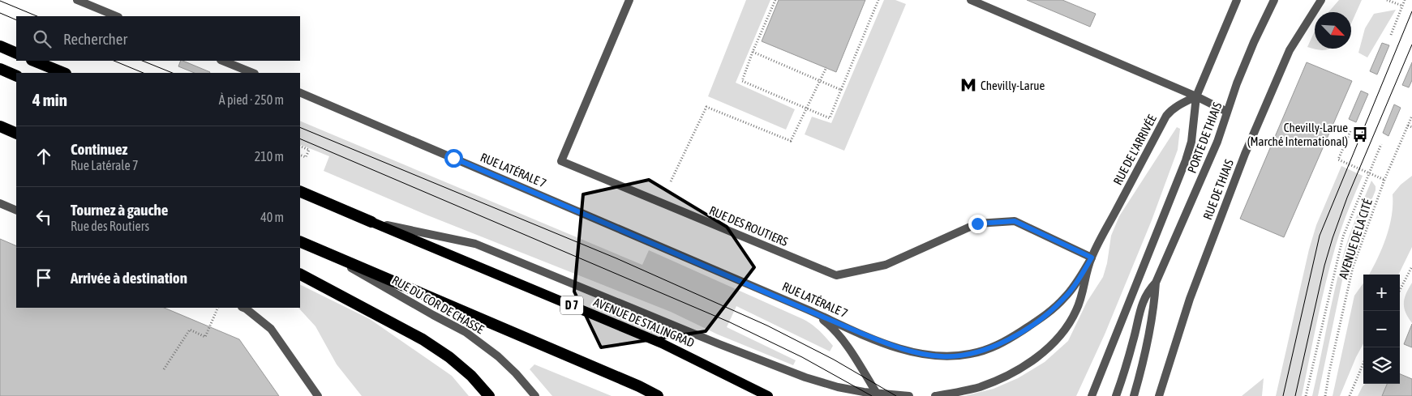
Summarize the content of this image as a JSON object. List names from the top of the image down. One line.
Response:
{"streets":{"highway":["D 7"],"main road":["AVENUE DE STALINGRAD"],"street":["PORTE DE THIAIS","RUE DE L'ARRIVÉE","RUE LATÉRALE 7","RUE DE THIAIS","RUE DES ROUTIERS","RUE DU COR DE CHASSE"],"path":["AVENUE DE LA CITÉ"]},"crossings":[["RUE DE L'ARRIVÉE","RUE LATÉRALE 7"],["RUE DE L'ARRIVÉE","RUE DES ROUTIERS"],["RUE LATÉRALE 7","RUE DES ROUTIERS"],["D 7","AVENUE DE STALINGRAD"]],"places":{"metro station":["Chevilly-Larue"],"bus stop":["Chevilly-Larue (Marché International)"]},"north":"bottom right","page":{"search":"Rechercher","heading":["4 min","À pied · 250 m"],"list":[["Continuez","Rue Latérale 7","210 m"],["Tournez à gauche","Rue des Routiers","40 m"],"Arrivée à destination"],"map_buttons":["+","−"]}}
